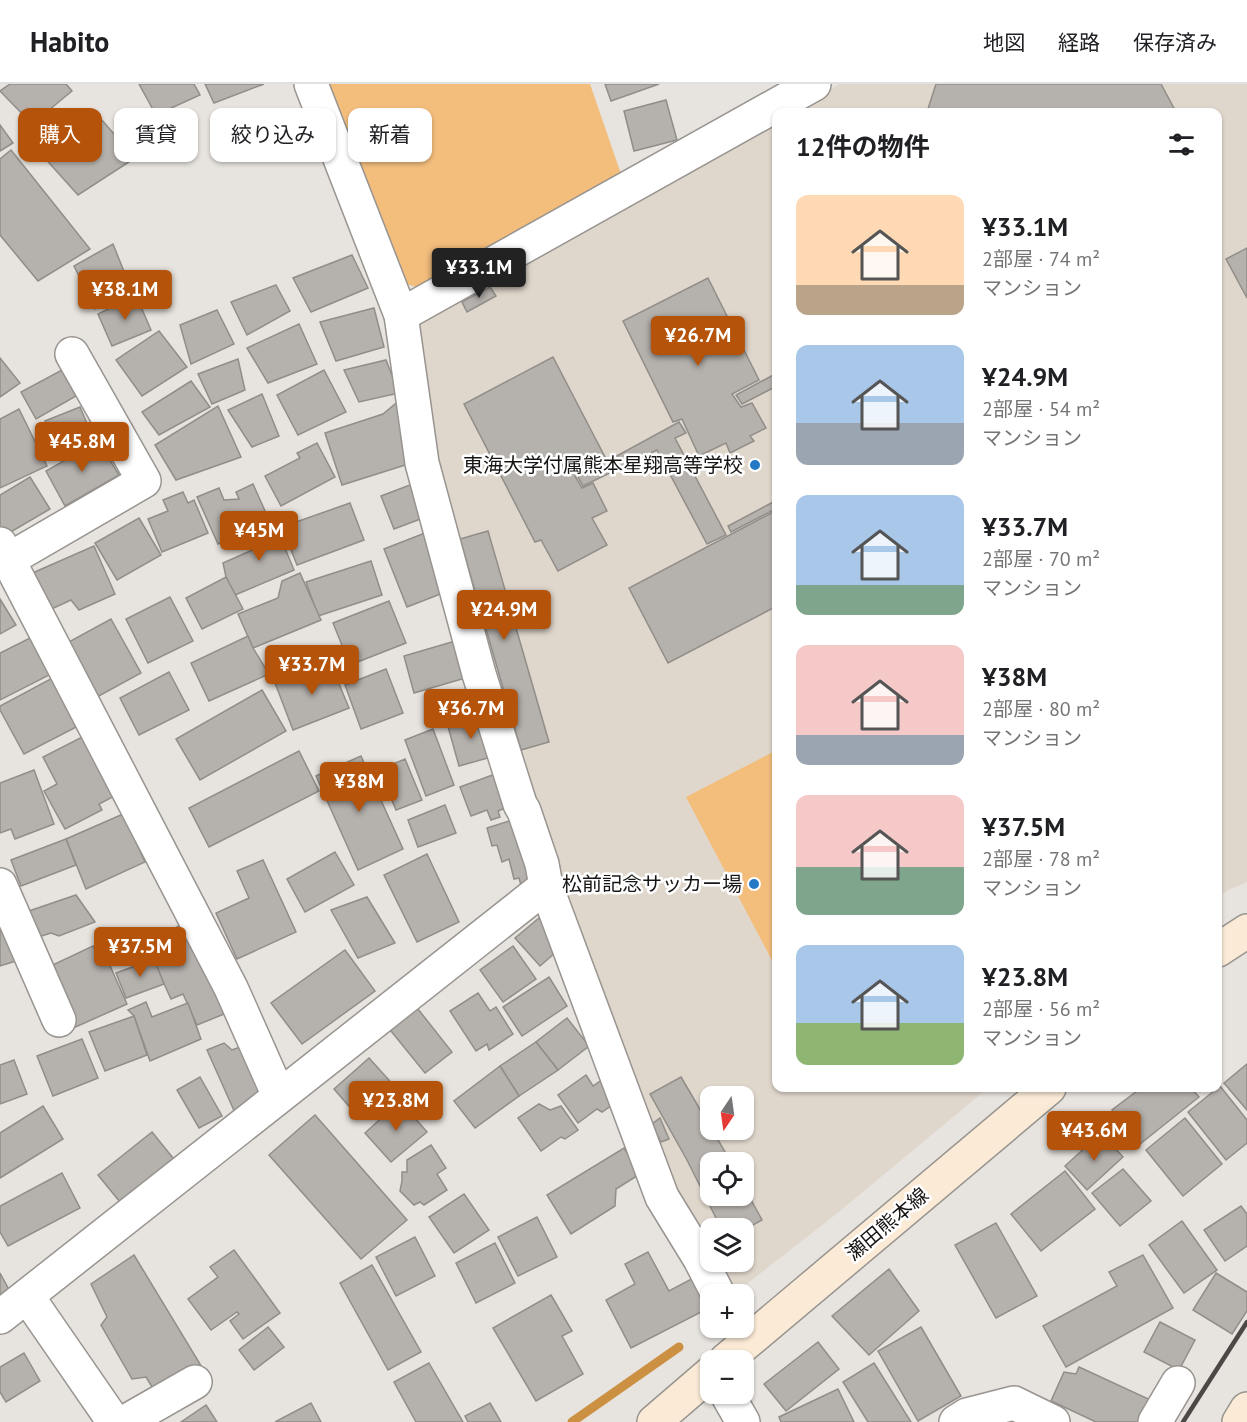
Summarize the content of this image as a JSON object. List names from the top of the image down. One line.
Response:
{"streets":{"main road":["瀬田熊本線"]},"places":["東海大学付属熊本星翔高等学校","松前記念サッカー場"],"north":"bottom","page":{"header":"Habito","nav":["地図","経路","保存済み"],"chip":["購入","賃貸","絞り込み","新着"],"heading":"12件の物件","list":[{"name":"¥33.1M","note":"2部屋 · 74 m² · マンション"},{"name":"¥24.9M","note":"2部屋 · 54 m² · マンション"},{"name":"¥33.7M","note":"2部屋 · 70 m² · マンション"},{"name":"¥38M","note":"2部屋 · 80 m² · マンション"},{"name":"¥37.5M","note":"2部屋 · 78 m² · マンション"},{"name":"¥23.8M","note":"2部屋 · 56 m² · マンション"}],"price":["¥33.1M","¥38.1M","¥26.7M","¥45.8M","¥45M","¥24.9M","¥33.7M","¥36.7M","¥38M","¥37.5M","¥23.8M","¥43.6M"],"map_buttons":["+","−"]}}
